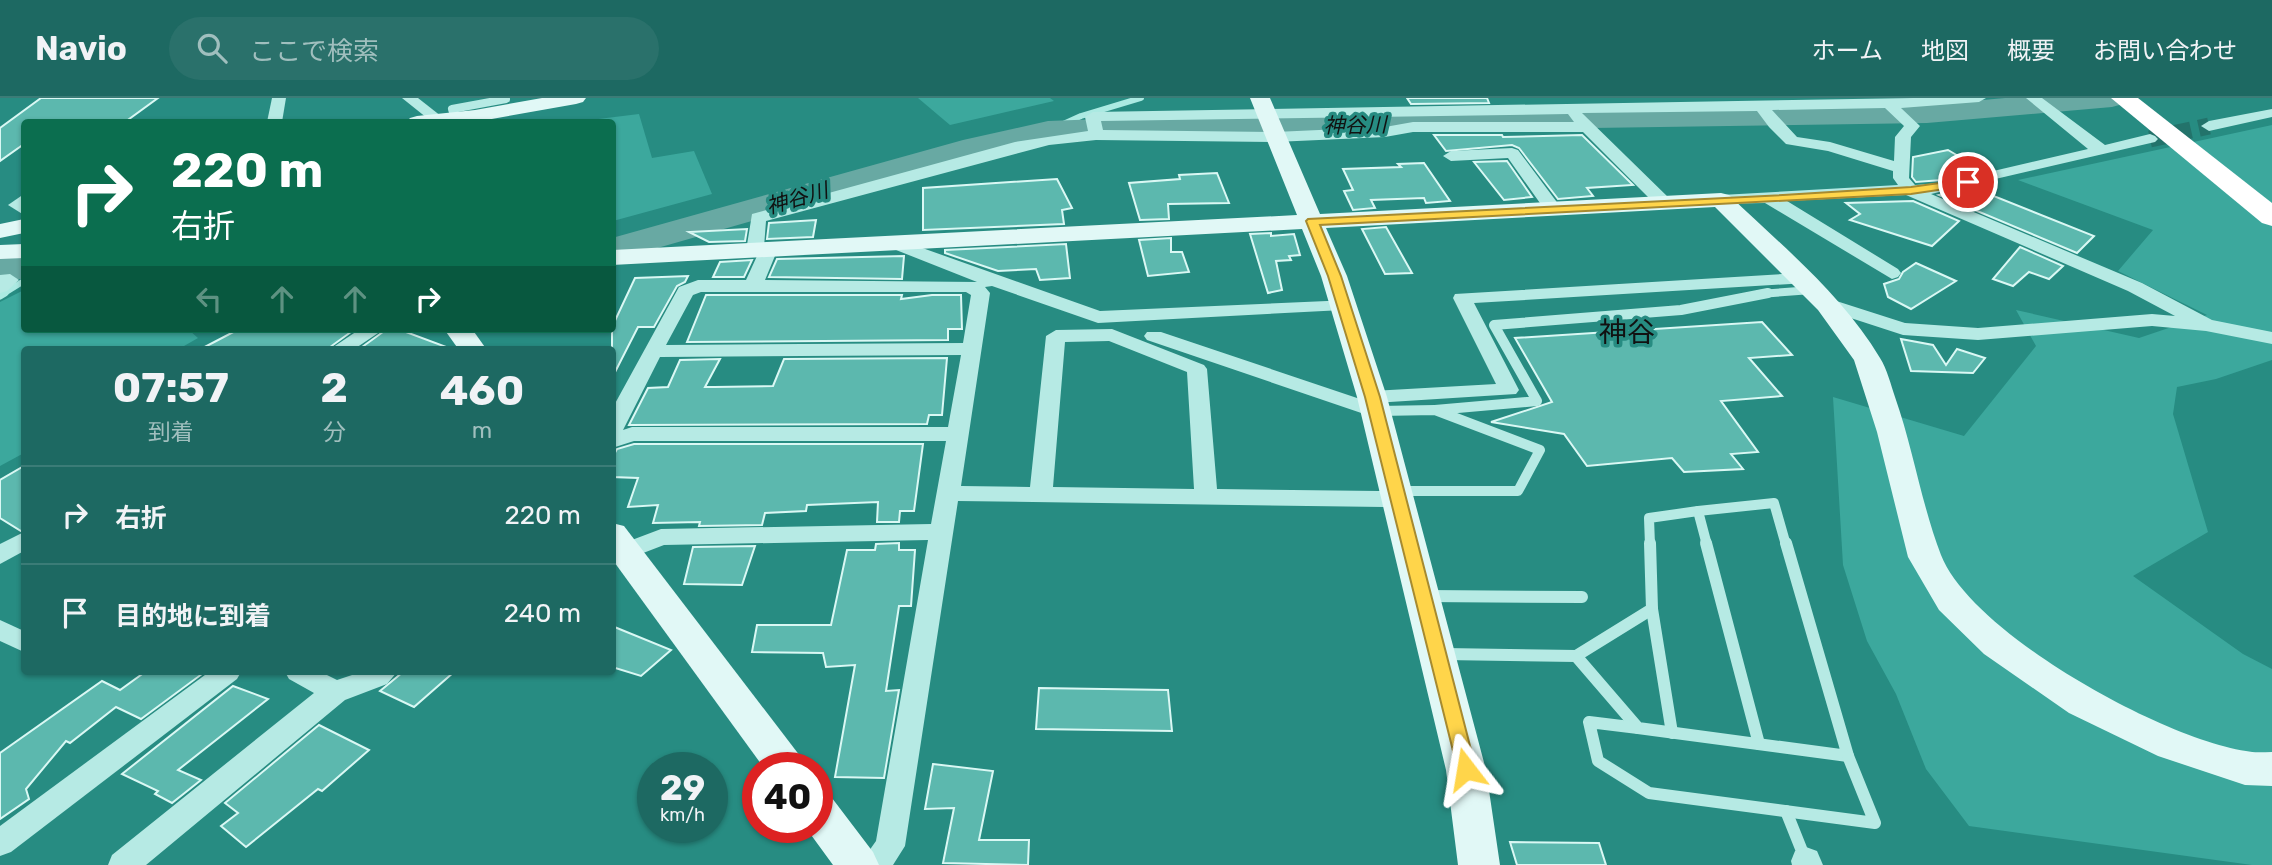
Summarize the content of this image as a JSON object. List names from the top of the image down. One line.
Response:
{"districts":["神谷"],"water":["神谷川"],"page":{"header":"Navio","search":"ここで検索","nav":["ホーム","地図","概要","お問い合わせ"],"turn":["220 m","右折"],"eta":["07:57","到着","2","分","460","m"],"list":[{"name":"右折","value":"220 m"},{"name":"目的地に到着","value":"240 m"}],"speed":"29 km/h","limit":"40"}}
